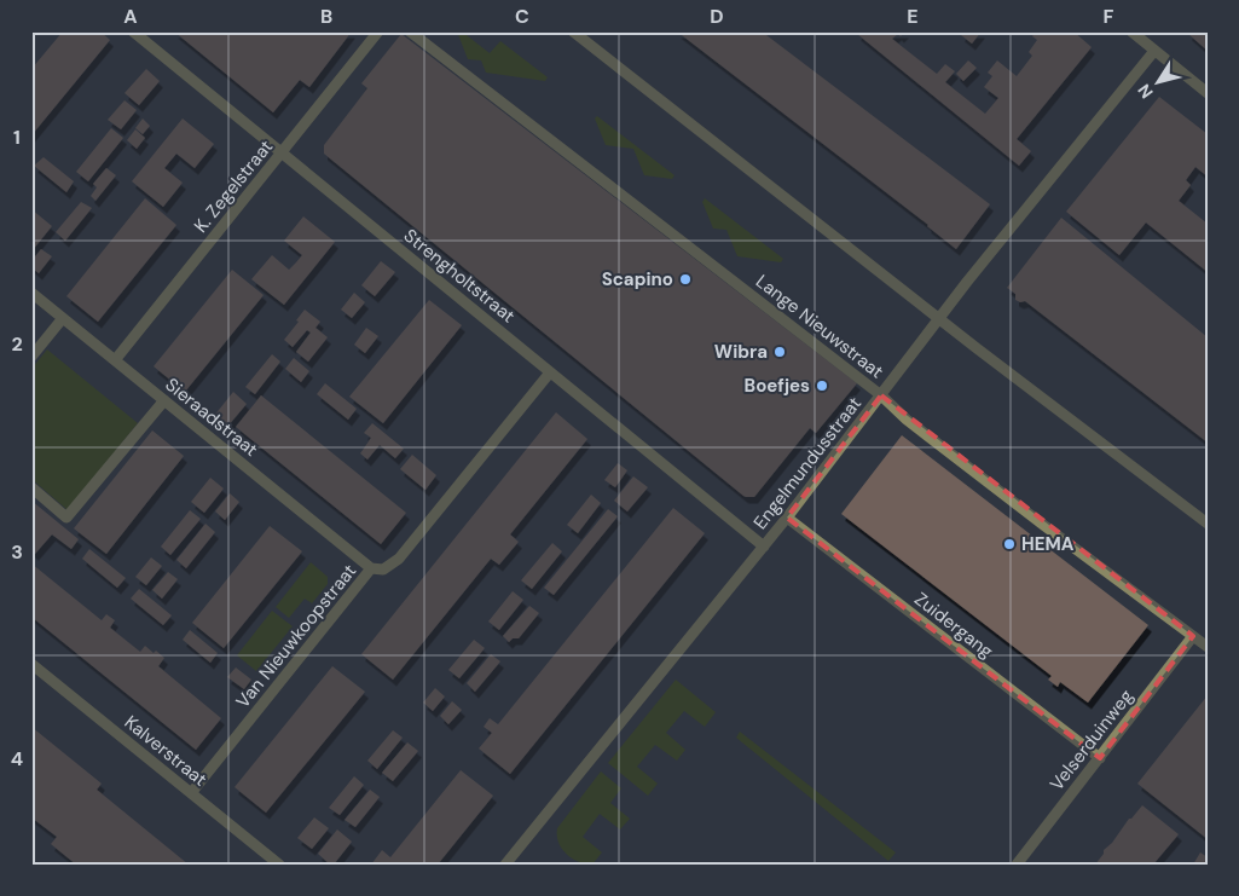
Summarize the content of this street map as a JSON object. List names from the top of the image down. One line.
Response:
{"streets":{"street":["K. Zegelstraat","Strengholtstraat","Lange Nieuwstraat","Sieraadstraat","Engelmundusstraat","Zuidergang","Van Nieuwkoopstraat","Velserduinweg","Kalverstraat"]},"crossings":[["K. Zegelstraat","Strengholtstraat"],["K. Zegelstraat","Sieraadstraat"],["Strengholtstraat","Engelmundusstraat"],["Strengholtstraat","Van Nieuwkoopstraat"],["Lange Nieuwstraat","Engelmundusstraat"],["Lange Nieuwstraat","Velserduinweg"],["Sieraadstraat","Van Nieuwkoopstraat"],["Engelmundusstraat","Zuidergang"],["Zuidergang","Velserduinweg"],["Van Nieuwkoopstraat","Kalverstraat"]],"places":["Scapino","Wibra","Boefjes","HEMA"],"north":"bottom left","grid":{"columns":["A","B","C","D","E","F"],"rows":["1","2","3","4"]}}
